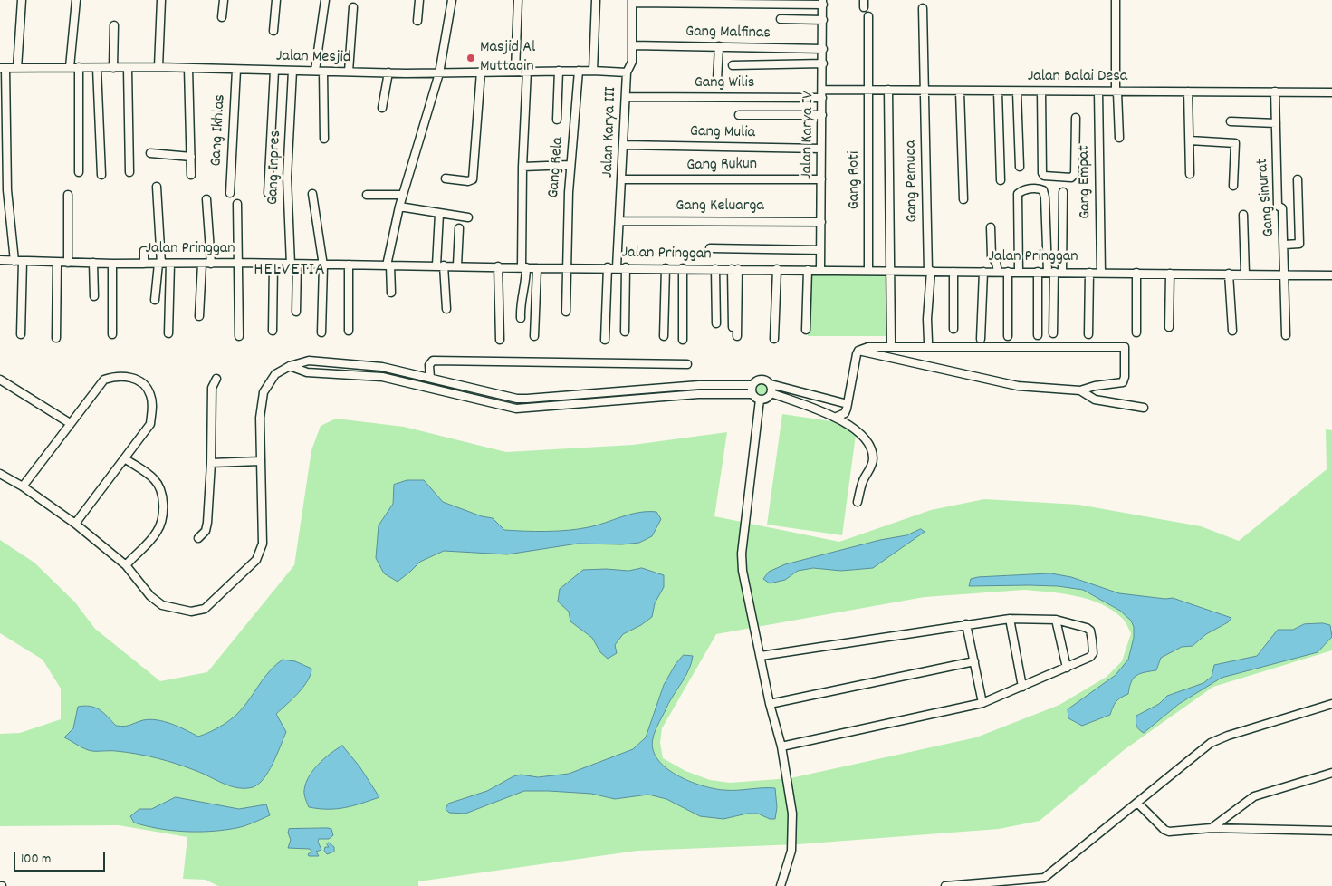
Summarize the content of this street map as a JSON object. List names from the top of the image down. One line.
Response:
{"streets":{"street":["Gang Malfinas","Jalan Mesjid","Jalan Balai Desa","Gang Wilis","Gang Ikhlas","Jalan Karya III","Gang Mulia","Jalan Karya IV","Gang Rukun","Gang Inpres","Gang Rela","Gang Roti","Gang Pemuda","Gang Empat","Gang Sinurat","Gang Keluarga","Jalan Pringgan"]},"crossings":[["Gang Malfinas","Jalan Karya III"],["Gang Malfinas","Jalan Karya IV"],["Jalan Mesjid","Gang Ikhlas"],["Jalan Mesjid","Jalan Karya III"],["Jalan Mesjid","Gang Inpres"],["Jalan Mesjid","Gang Rela"],["Jalan Balai Desa","Jalan Karya IV"],["Jalan Balai Desa","Gang Roti"],["Jalan Balai Desa","Gang Pemuda"],["Jalan Balai Desa","Gang Empat"],["Jalan Balai Desa","Gang Sinurat"],["Gang Wilis","Jalan Karya III"],["Gang Wilis","Jalan Karya IV"],["Jalan Karya III","Gang Mulia"],["Jalan Karya III","Gang Rukun"],["Jalan Karya III","Gang Keluarga"],["Jalan Karya III","Jalan Pringgan"],["Gang Mulia","Jalan Karya IV"],["Jalan Karya IV","Gang Rukun"],["Jalan Karya IV","Gang Keluarga"],["Jalan Karya IV","Jalan Pringgan"],["Gang Inpres","Jalan Pringgan"],["Gang Rela","Jalan Pringgan"],["Gang Roti","Jalan Pringgan"],["Gang Pemuda","Jalan Pringgan"],["Gang Empat","Jalan Pringgan"],["Gang Sinurat","Jalan Pringgan"]],"districts":["HELVETIA"],"places":["Masjid Al Muttaqin"],"scale_bar":"100 m"}
